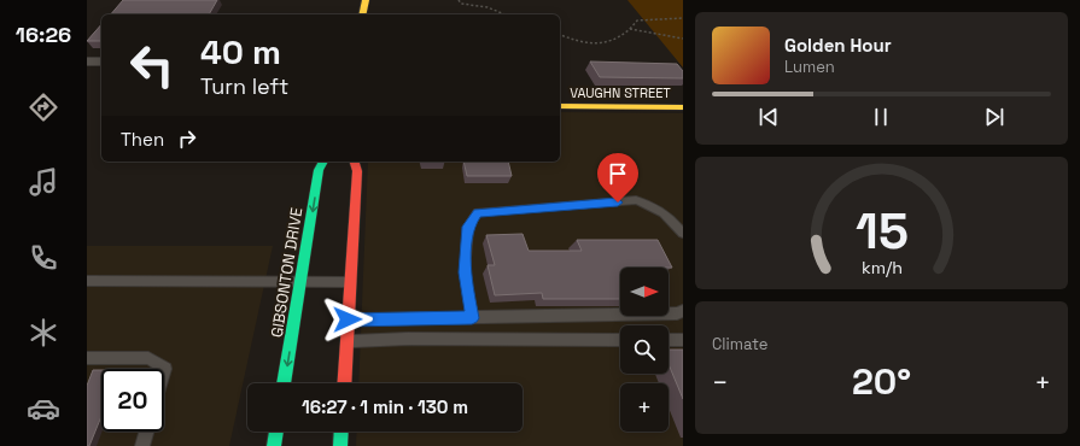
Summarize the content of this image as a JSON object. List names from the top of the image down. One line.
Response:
{"streets":{"main road":["VAUGHN STREET","GIBSONTON DRIVE"]},"north":"right","page":{"tabs":"16:26","turn":["40 m","Turn left"],"song":["Golden Hour","Lumen"],"then":"Then","map_buttons":"+","tile":"Climate","heat":["−","20°","+"],"limit":"20","trip":"16:27 · 1 min · 130 m","gauge":["15","km/h"]}}
